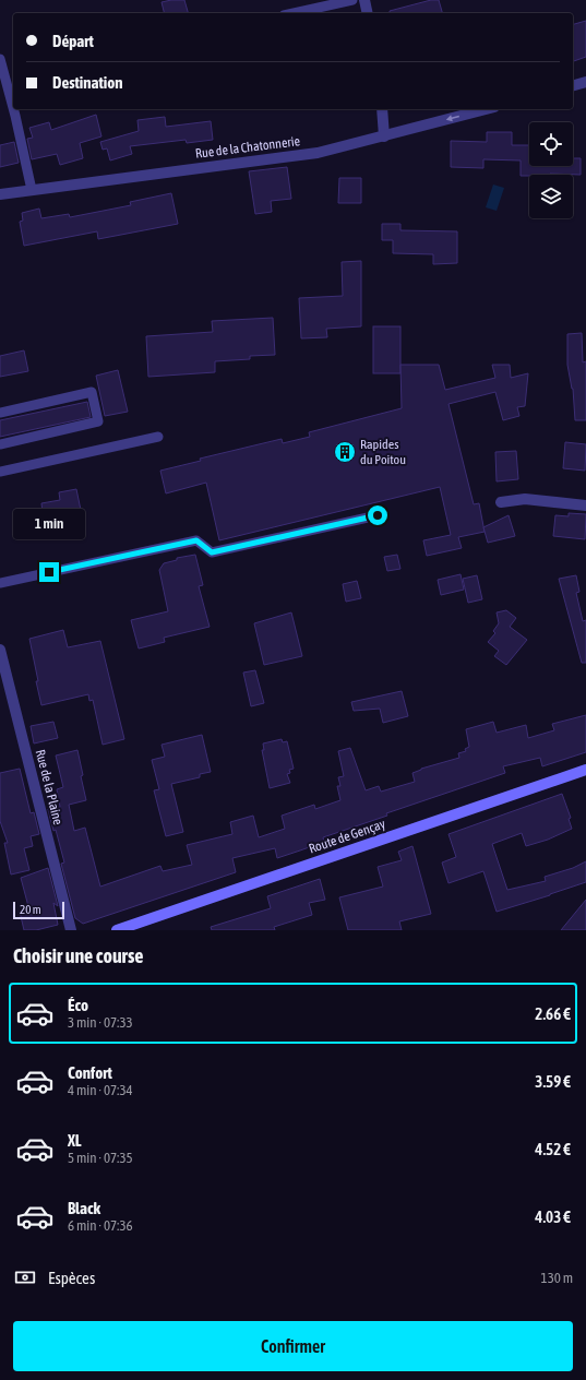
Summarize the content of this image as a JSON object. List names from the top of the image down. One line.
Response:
{"streets":{"main road":["Route de Gençay"],"street":["Rue de la Chatonnerie","Rue de la Plaine"]},"places":{"building":["Rapides du Poitou"]},"scale_bar":"20 m","page":{"banner":["Départ","Destination"],"bubble":"1 min","scale":"20 m","heading":"Choisir une course","list":[{"name":"Éco","note":"3 min · 07:33","value":"2.66 €"},{"name":"Confort","note":"4 min · 07:34","value":"3.59 €"},{"name":"XL","note":"5 min · 07:35","value":"4.52 €"},{"name":"Black","note":"6 min · 07:36","value":"4.03 €"}],"pay":["Espèces","130 m"],"buttons":"Confirmer"}}
